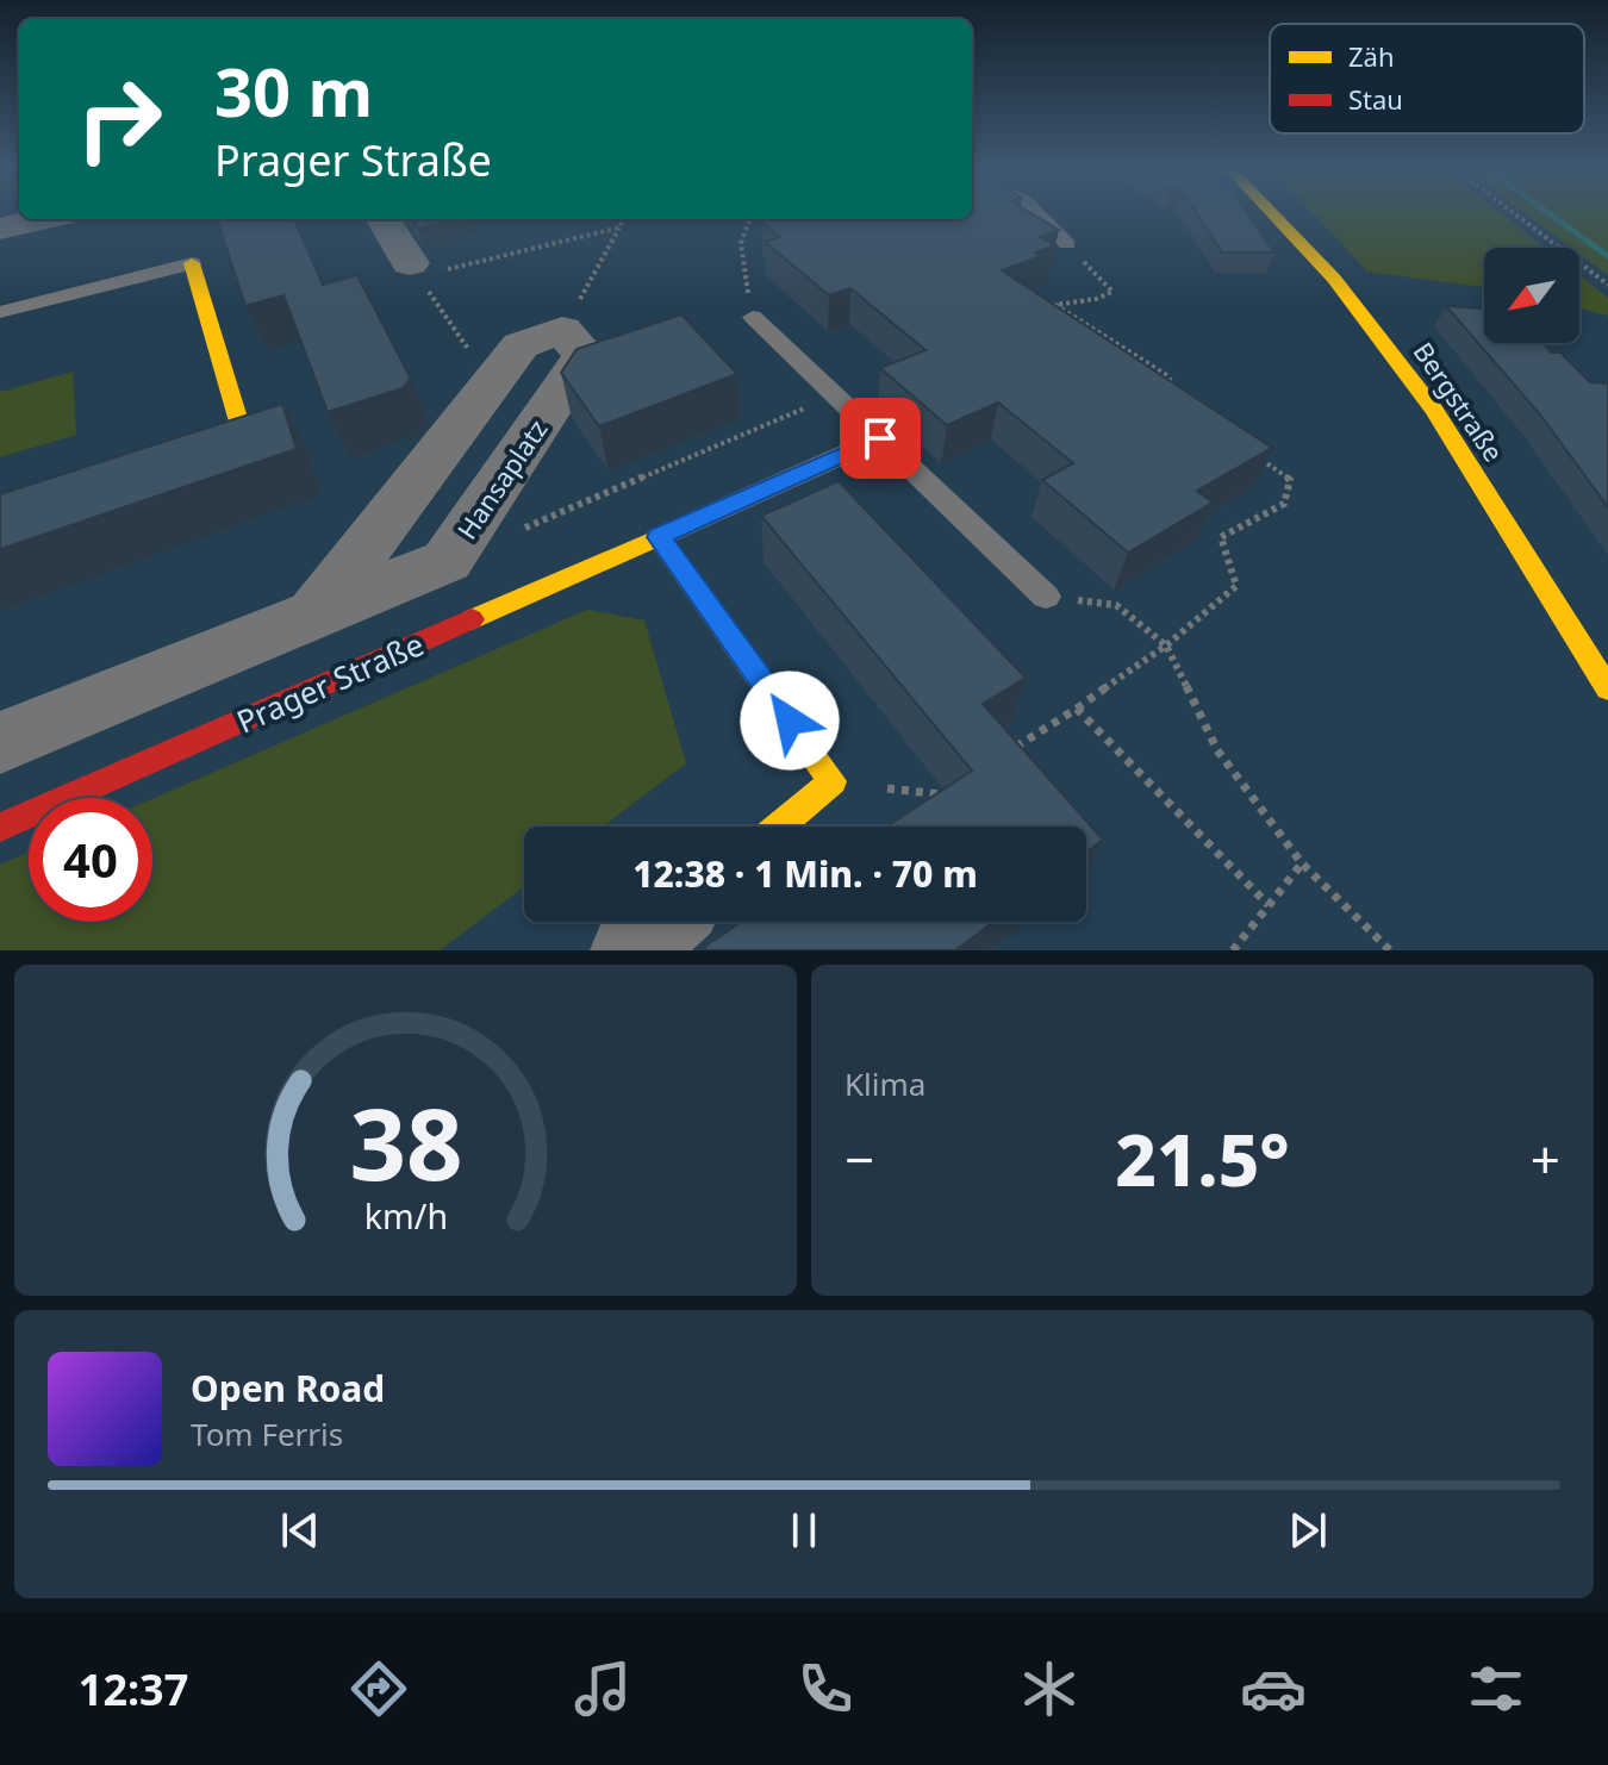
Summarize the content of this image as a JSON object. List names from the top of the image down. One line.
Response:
{"streets":{"street":["Bergstraße","Hansaplatz","Prager Straße"]},"legend":["Zäh","Stau"],"north":"bottom left","page":{"turn":["30 m","Prager Straße"],"limit":"40","trip":"12:38 · 1 Min. · 70 m","tile":"Klima","heat":["−","21.5°","+"],"song":["Open Road","Tom Ferris"],"tabs":"12:37","gauge":["38","km/h"]}}
